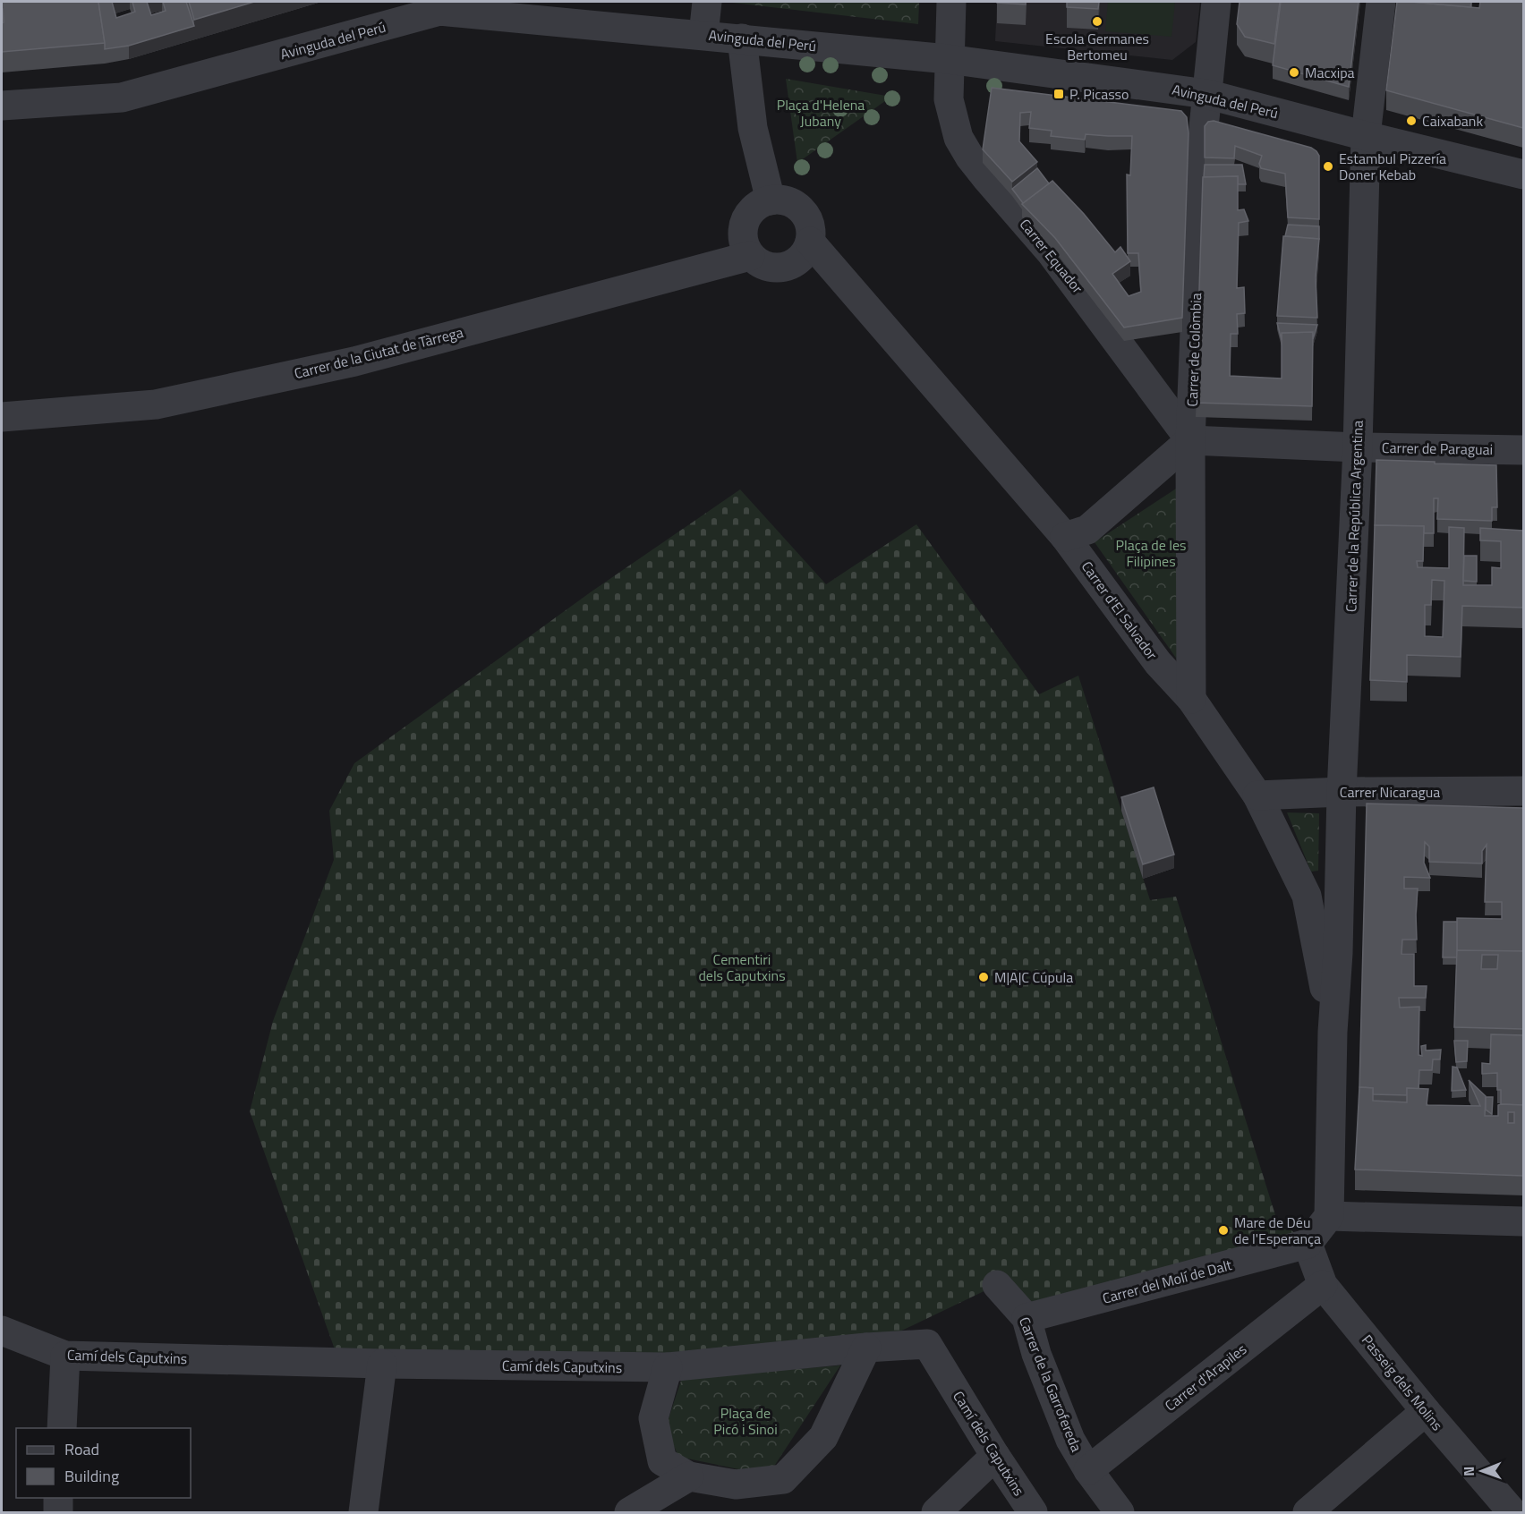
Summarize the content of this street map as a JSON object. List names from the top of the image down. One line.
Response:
{"streets":{"street":["Avinguda del Perú","Carrer Equador","Carrer de Colòmbia","Carrer de la Ciutat de Tàrrega","Carrer de Paraguai","Carrer de la República Argentina","Carrer d'El Salvador","Carrer Nicaragua","Carrer del Molí de Dalt","Camí dels Caputxins","Carrer d'Arapiles","Passeig dels Molins","Carrer de la Garrofereda"]},"crossings":[["Avinguda del Perú","Carrer Equador"],["Avinguda del Perú","Carrer de Colòmbia"],["Avinguda del Perú","Carrer de la República Argentina"],["Carrer Equador","Carrer de Colòmbia"],["Carrer Equador","Carrer de Paraguai"],["Carrer de Colòmbia","Carrer de Paraguai"],["Carrer de Colòmbia","Carrer d'El Salvador"],["Carrer de la Ciutat de Tàrrega","Carrer d'El Salvador"],["Carrer de Paraguai","Carrer de la República Argentina"],["Carrer de la República Argentina","Carrer d'El Salvador"],["Carrer de la República Argentina","Carrer Nicaragua"],["Carrer d'El Salvador","Carrer Nicaragua"],["Carrer del Molí de Dalt","Passeig dels Molins"],["Carrer del Molí de Dalt","Carrer de la Garrofereda"],["Carrer d'Arapiles","Passeig dels Molins"],["Carrer d'Arapiles","Carrer de la Garrofereda"]],"parks":["Plaça d'Helena Jubany","Plaça de les Filipines","Cementiri dels Caputxins","Plaça de Picó i Sinoi"],"places":{"other":["Escola Germanes Bertomeu","Macxipa","Caixabank","Estambul Pizzería Doner Kebab","M|A|C Cúpula","Mare de Déu de l'Esperança"],"transit":["P. Picasso"]},"legend":["Road","Building"],"north":"left"}
